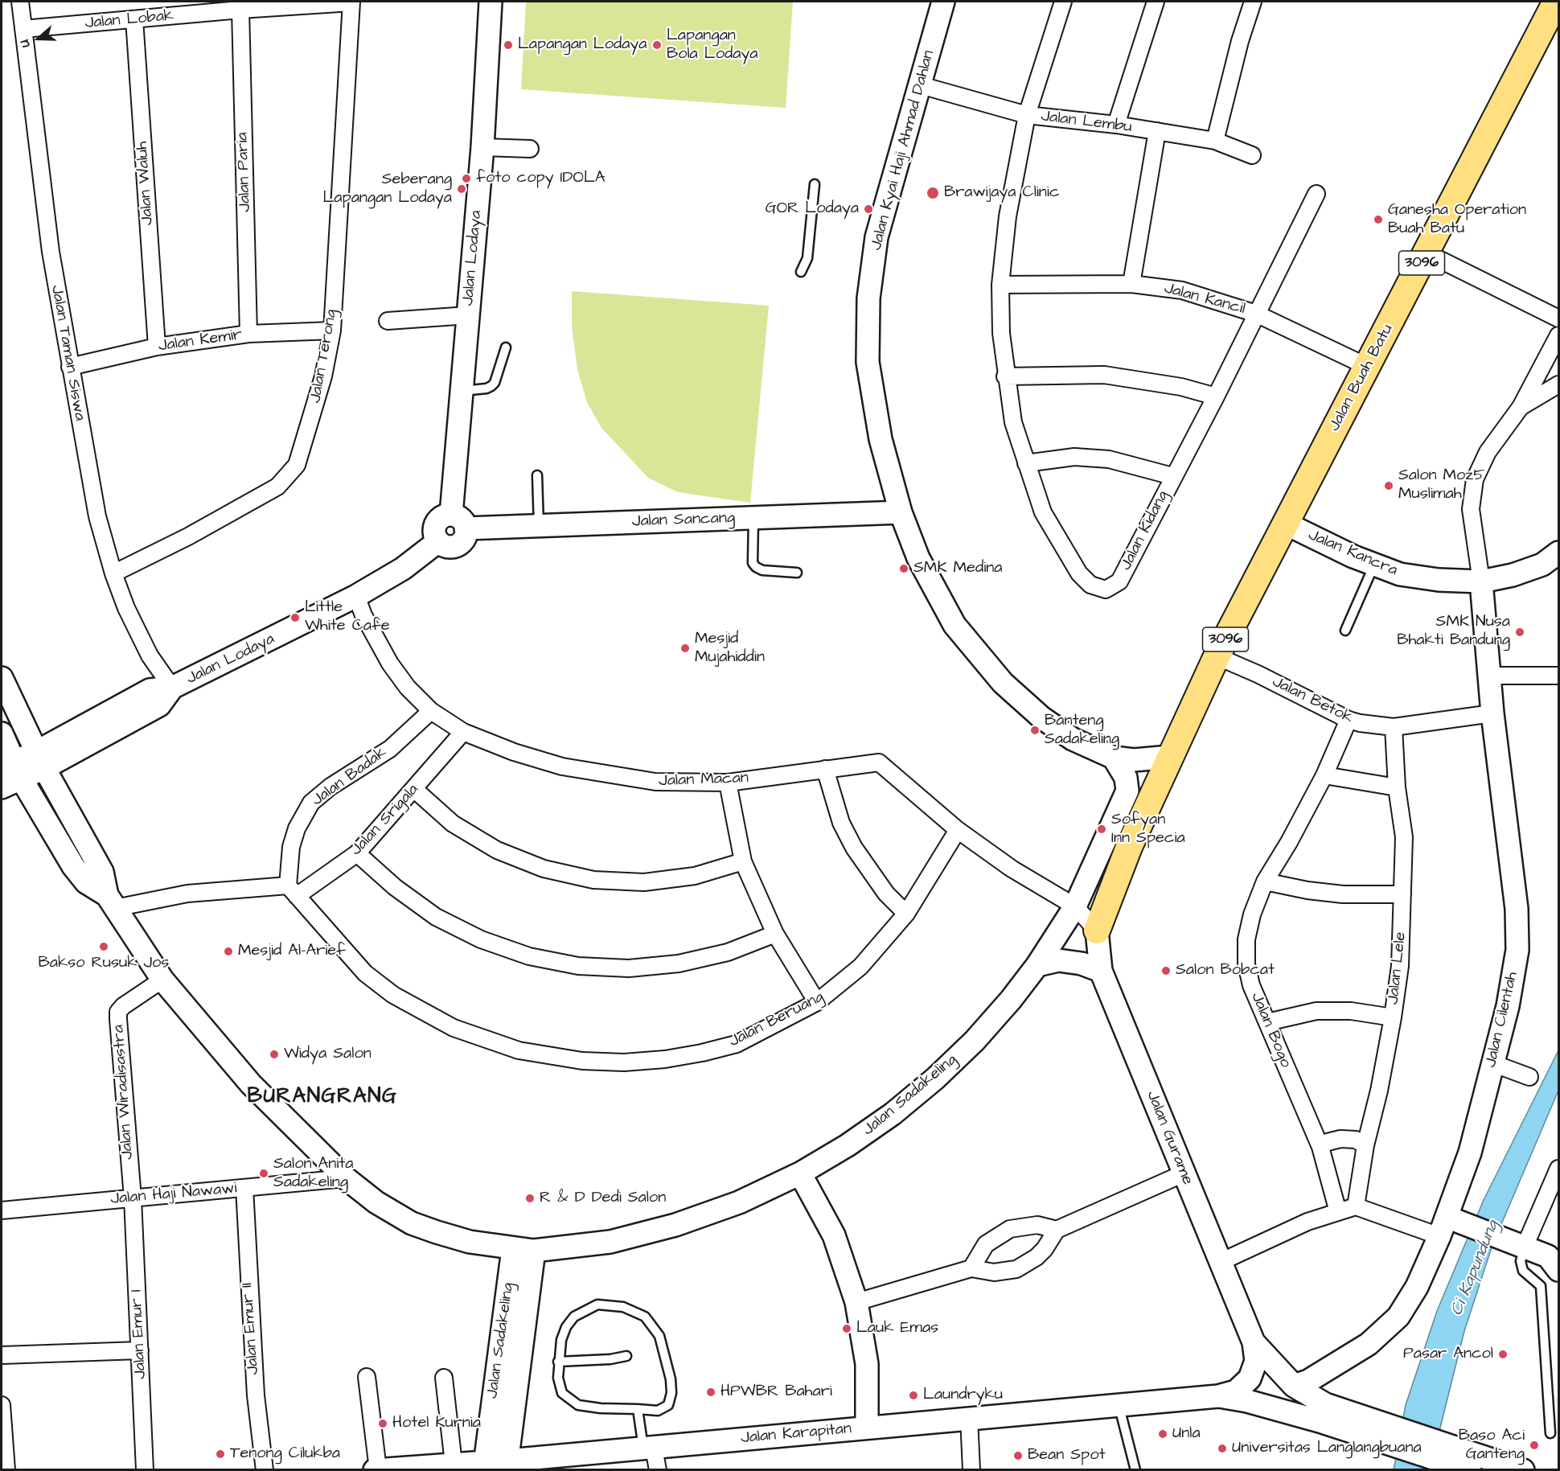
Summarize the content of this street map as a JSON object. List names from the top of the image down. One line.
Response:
{"streets":{"main road":["3096","Jalan Buah Batu"],"street":["Jalan Lobak","Jalan Lembu","Jalan Kyai Haji Ahmad Dahlan","Jalan Paria","Jalan Waluh","Jalan Lodaya","Jalan Kancil","Jalan Kemir","Jalan Taman Siswa","Jalan Terong","Jalan Sancang","Jalan Kidang","Jalan Kancra","Jalan Betok","Jalan Badak","Jalan Macan","Jalan Srigala","Jalan Lele","Jalan Beruang","Jalan Cilentah","Jalan Bogo","Jalan Wiradisastra","Jalan Sadakeling","Jalan Gurame","Jalan Haji Nawawi","Jalan Emur II","Jalan Emur I","Jalan Karapitan"]},"crossings":[["Jalan Lobak","Jalan Paria"],["Jalan Lobak","Jalan Waluh"],["Jalan Lobak","Jalan Taman Siswa"],["Jalan Lobak","Jalan Terong"],["Jalan Lembu","Jalan Kyai Haji Ahmad Dahlan"],["Jalan Lembu","Jalan Kidang"],["Jalan Kyai Haji Ahmad Dahlan","Jalan Buah Batu"],["Jalan Kyai Haji Ahmad Dahlan","Jalan Sancang"],["Jalan Kyai Haji Ahmad Dahlan","Jalan Sadakeling"],["Jalan Paria","Jalan Kemir"],["Jalan Waluh","Jalan Kemir"],["Jalan Lodaya","Jalan Taman Siswa"],["Jalan Lodaya","Jalan Sancang"],["Jalan Lodaya","Jalan Macan"],["Jalan Lodaya","Jalan Sadakeling"],["Jalan Kancil","Jalan Buah Batu"],["Jalan Kancil","Jalan Kidang"],["Jalan Kemir","Jalan Taman Siswa"],["Jalan Kemir","Jalan Terong"],["Jalan Taman Siswa","Jalan Terong"],["Jalan Buah Batu","Jalan Kancra"],["Jalan Buah Batu","Jalan Betok"],["Jalan Kancra","Jalan Cilentah"],["Jalan Betok","Jalan Lele"],["Jalan Betok","Jalan Cilentah"],["Jalan Betok","Jalan Bogo"],["Jalan Badak","Jalan Macan"],["Jalan Badak","Jalan Srigala"],["Jalan Badak","Jalan Beruang"],["Jalan Macan","Jalan Srigala"],["Jalan Macan","Jalan Beruang"],["Jalan Macan","Jalan Sadakeling"],["Jalan Macan","Jalan Gurame"],["Jalan Srigala","Jalan Beruang"],["Jalan Wiradisastra","Jalan Sadakeling"],["Jalan Wiradisastra","Jalan Haji Nawawi"],["Jalan Wiradisastra","Jalan Emur I"],["Jalan Sadakeling","Jalan Haji Nawawi"],["Jalan Sadakeling","Jalan Karapitan"],["Jalan Haji Nawawi","Jalan Emur II"],["Jalan Haji Nawawi","Jalan Emur I"]],"districts":["BURANGRANG"],"water":["Ci Kapundung"],"places":["Lapangan Lodaya","Lapangan Bola Lodaya","foto copy IDOLA","Seberang Lapangan Lodaya","Brawijaya Clinic","GOR Lodaya","Ganesha Operation Buah Batu","Salon Moz5 Muslimah","SMK Medina","Little White Cafe","SMK Nusa Bhakti Bandung","Mesjid Mujahiddin","Banteng Sadakeling","Sofyan Inn Specia","Bakso Rusuk Jos","Mesjid Al-Arief","Salon Bobcat","Widya Salon","Salon Anita Sadakeling","R & D Dedi Salon","Lauk Emas","Pasar Ancol","HPWBR Bahari","Laundryku","Hotel Kurnia","Unla","Baso Aci Ganteng","Universitas Langlangbuana","Tenong Cilukba","Bean Spot"],"north":"left"}
